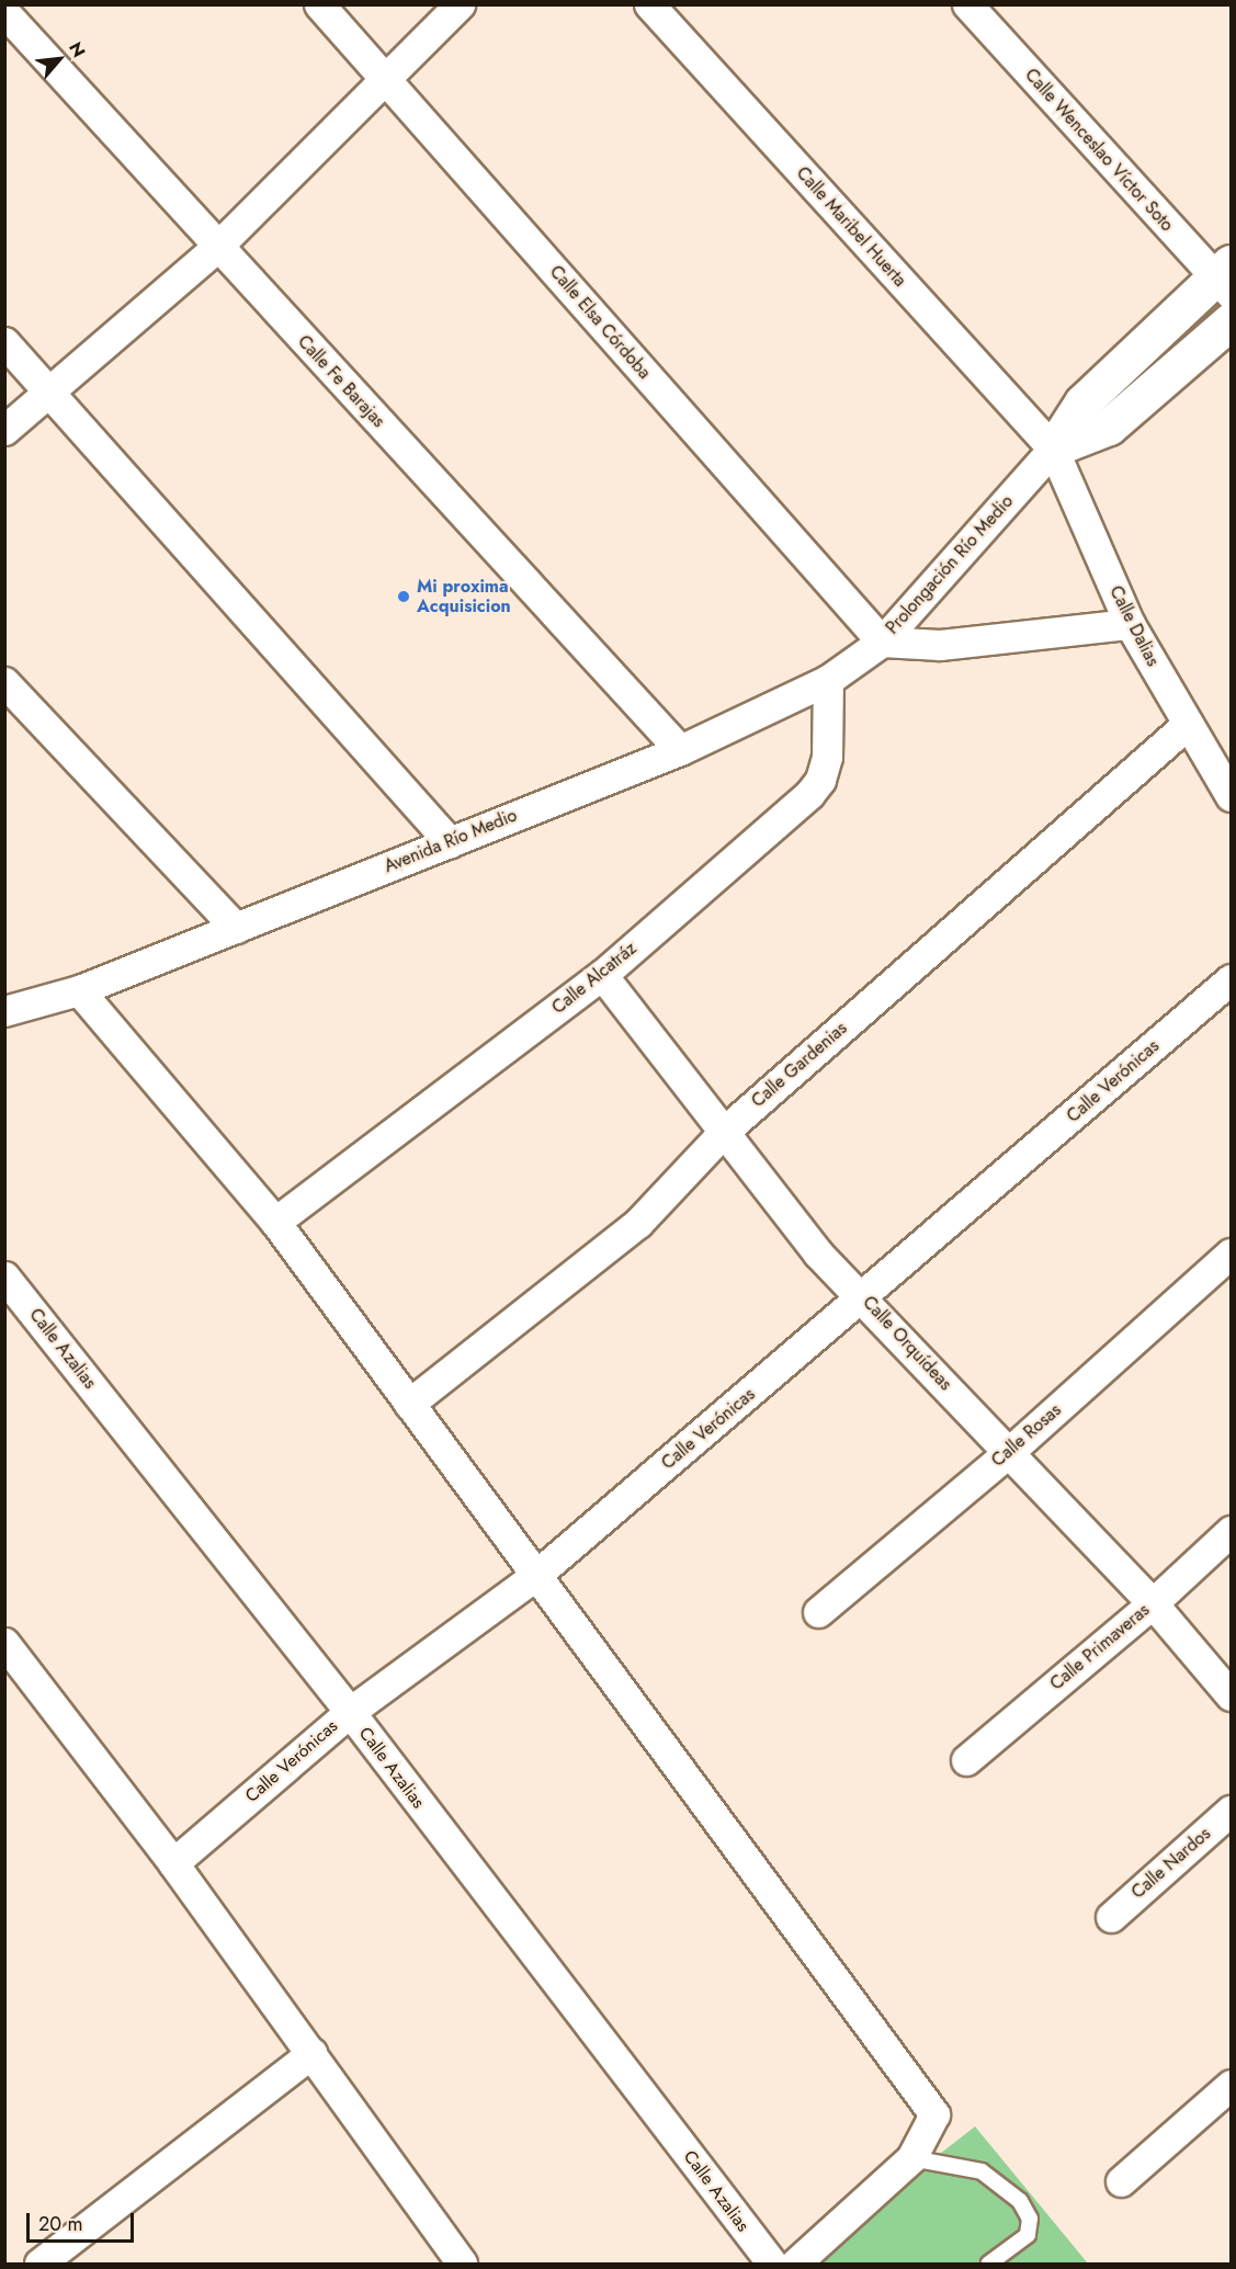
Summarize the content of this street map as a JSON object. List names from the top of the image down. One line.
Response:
{"streets":{"street":["Calle Wenceslao Víctor Soto","Calle Maribel Huerta","Calle Elsa Córdoba","Calle Fe Barajas","Prolongación Río Medio","Calle Dalias","Avenida Río Medio","Calle Alcatráz","Calle Gardenias","Calle Verónicas","Calle Orquídeas","Calle Azalias","Calle Rosas","Calle Primaveras","Calle Nardos"]},"crossings":[["Calle Wenceslao Víctor Soto","Prolongación Río Medio"],["Calle Maribel Huerta","Prolongación Río Medio"],["Calle Maribel Huerta","Calle Dalias"],["Calle Elsa Córdoba","Prolongación Río Medio"],["Calle Elsa Córdoba","Avenida Río Medio"],["Calle Fe Barajas","Avenida Río Medio"],["Prolongación Río Medio","Calle Dalias"],["Prolongación Río Medio","Avenida Río Medio"],["Calle Dalias","Calle Gardenias"],["Avenida Río Medio","Calle Alcatráz"],["Calle Alcatráz","Calle Orquídeas"],["Calle Gardenias","Calle Orquídeas"],["Calle Verónicas","Calle Orquídeas"],["Calle Verónicas","Calle Azalias"],["Calle Orquídeas","Calle Rosas"],["Calle Orquídeas","Calle Primaveras"]],"places":["Mi proxima Acquisicion"],"scale_bar":"20 m","north":"top right"}
